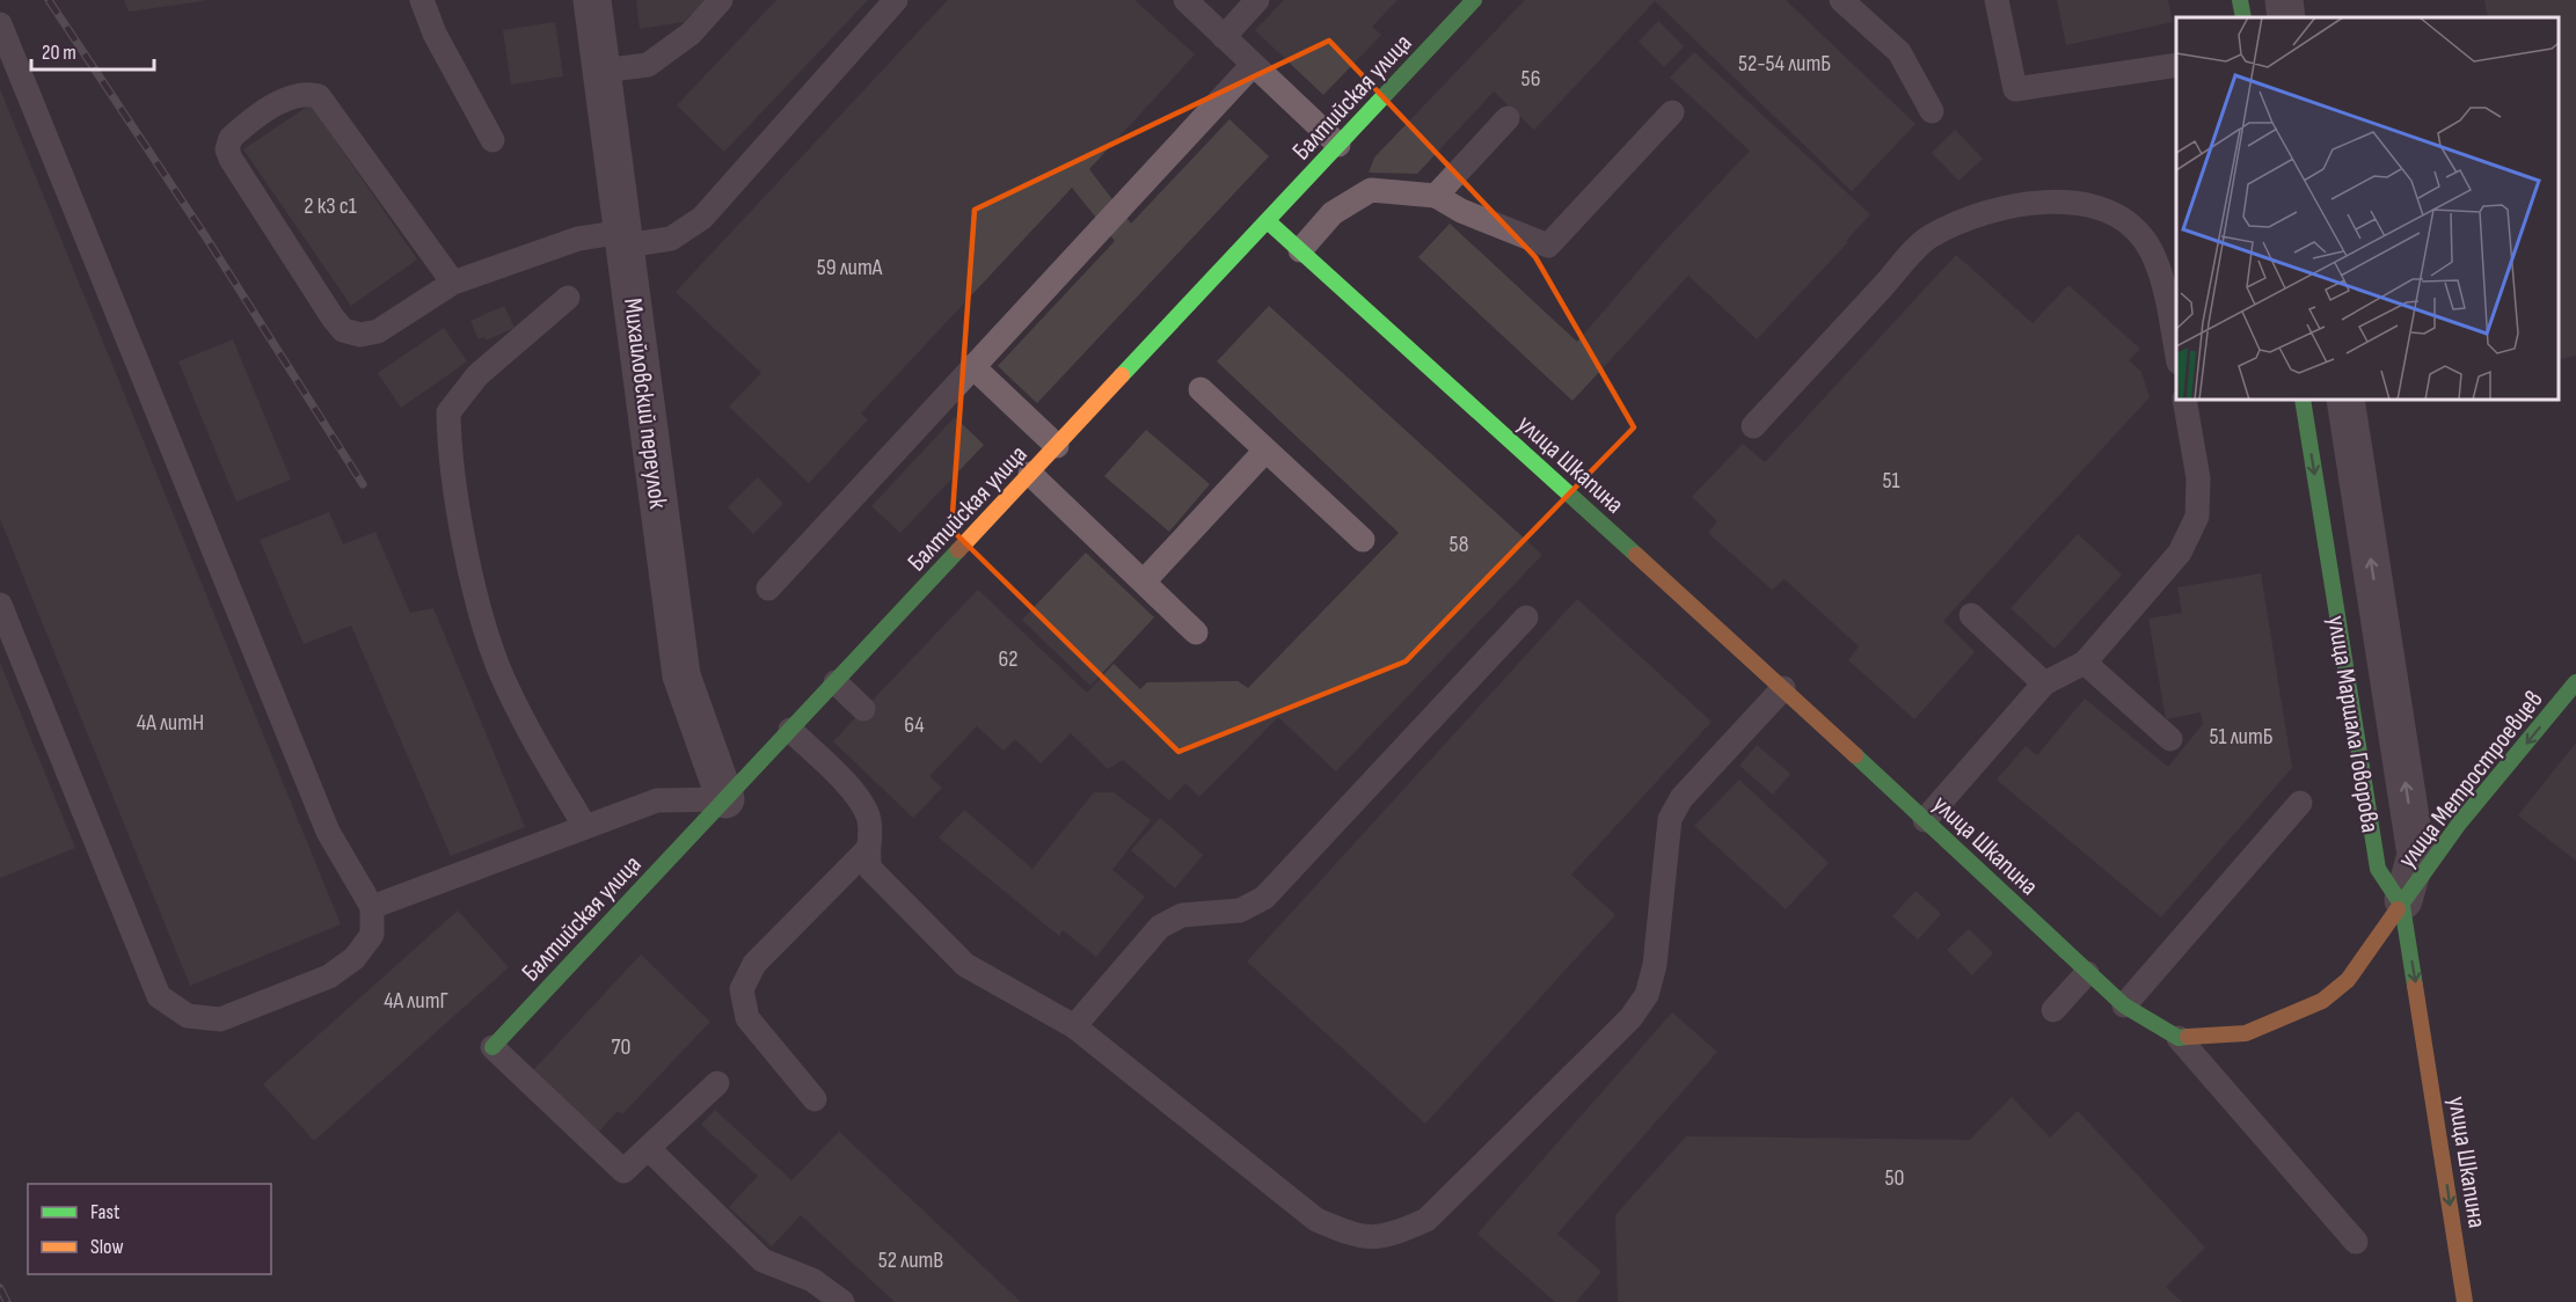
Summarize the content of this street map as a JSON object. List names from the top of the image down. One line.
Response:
{"streets":{"street":["Балтийская улица","Михайловский переулок","улица Шкапина","улица Маршала Говорова","улица Метростроевцев"]},"crossings":[["Балтийская улица","Михайловский переулок"],["Балтийская улица","улица Шкапина"],["улица Шкапина","улица Маршала Говорова"],["улица Шкапина","улица Метростроевцев"],["улица Маршала Говорова","улица Метростроевцев"]],"one_way":["улица Метростроевцев"],"house_numbers":["52-54 литБ","56","2 к3 с1","59 литА","51","58","62","4А литН","64","51 литБ","4А литГ","70","50","52 литВ"],"legend":["Fast","Slow"],"scale_bar":"20 m"}
